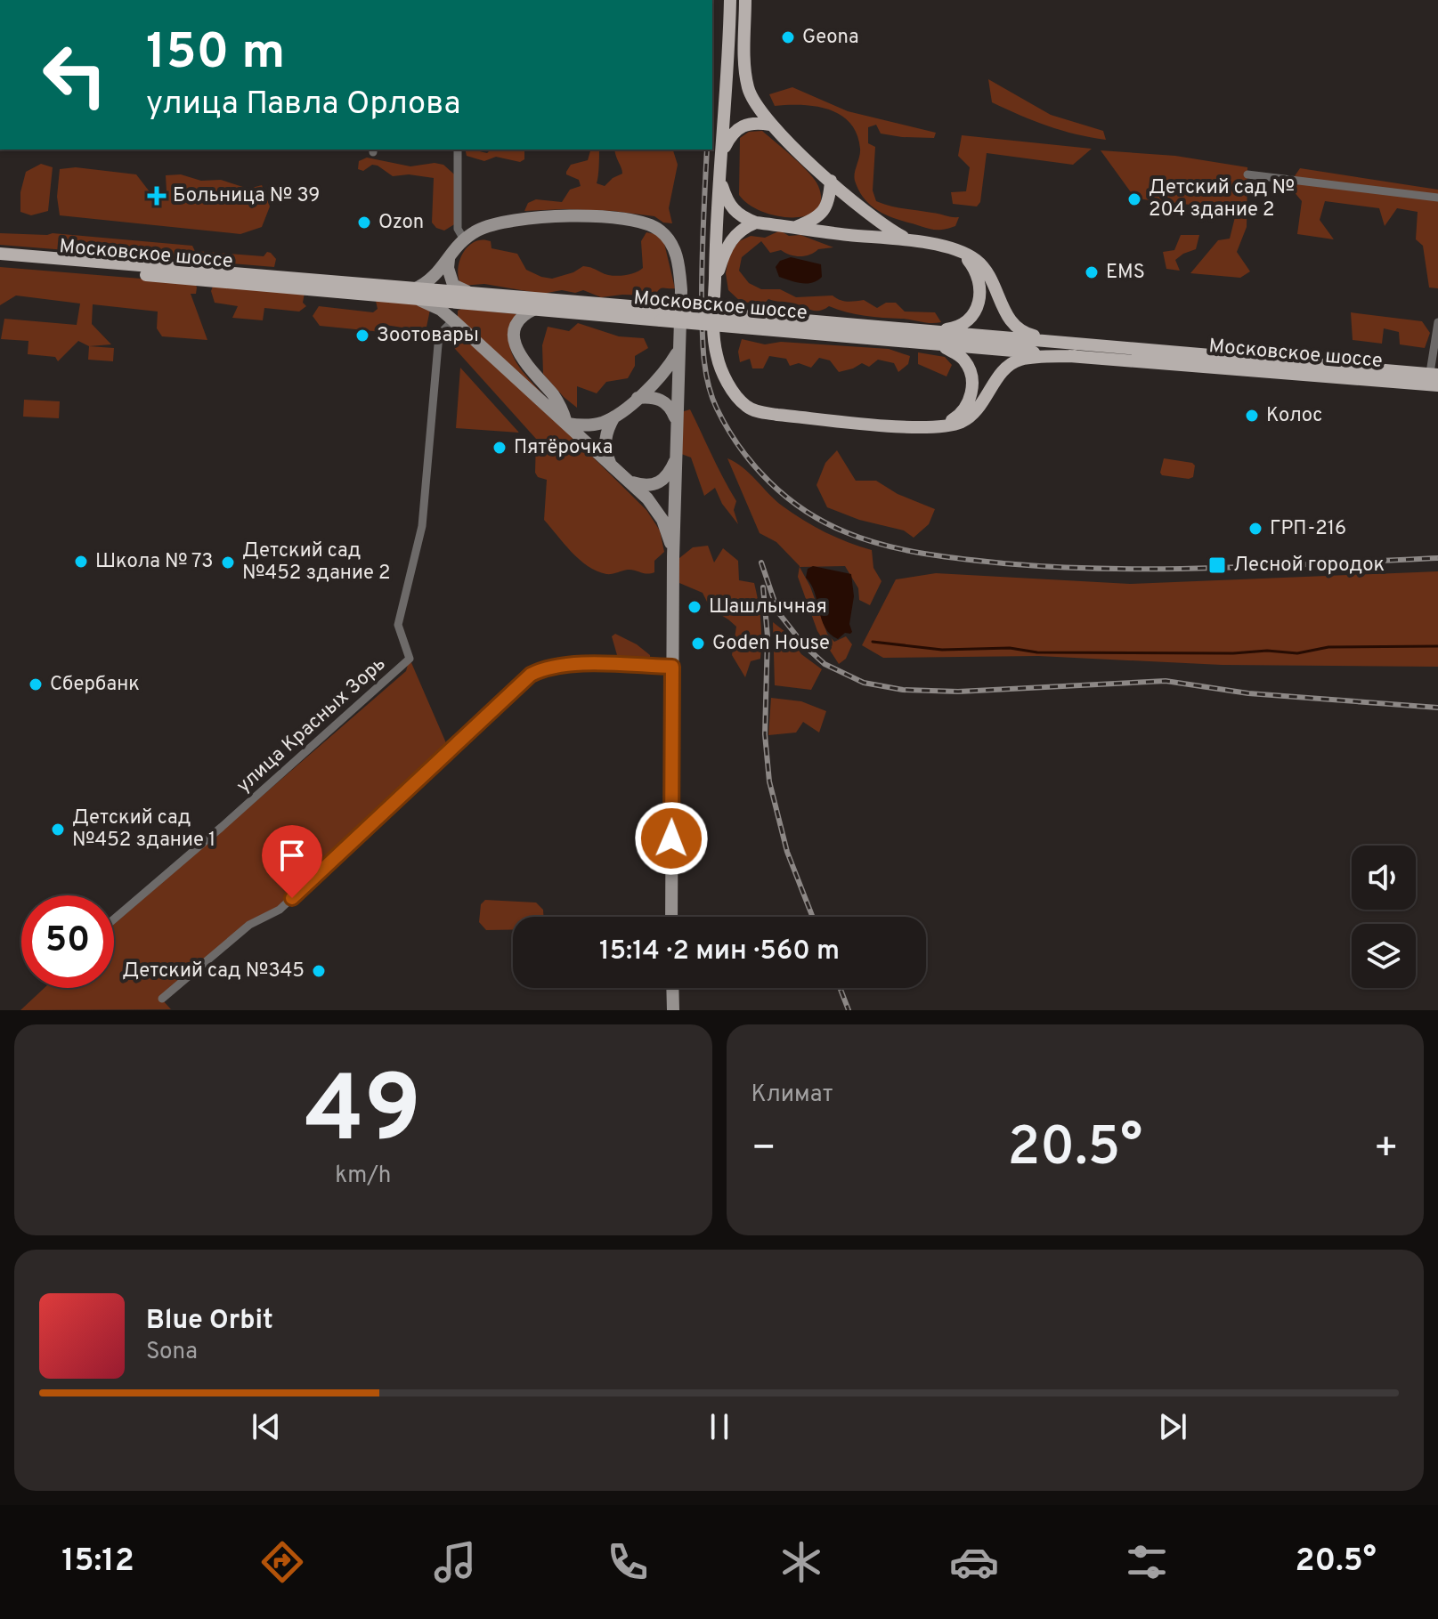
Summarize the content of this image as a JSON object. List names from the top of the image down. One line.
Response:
{"streets":{"main road":["Московское шоссе"],"street":["улица Красных Зорь"]},"places":{"other":["Geona","Детский сад № 204 здание 2","Ozon","EMS","Зоотовары","Колос","Пятёрочка","ГРП-216","Школа № 73","Детский сад №452 здание 2","Шашлычная","Goden House","Сбербанк","Детский сад №452 здание 1","Детский сад №345"],"health":["Больница № 39"],"transit":["Лесной городок"]},"page":{"turn":["150 m","улица Павла Орлова"],"limit":"50","trip":"15:14 · 2 мин · 560 m","tile":[["49","km/h"],"Климат"],"heat":["−","20.5°","+"],"song":["Blue Orbit","Sona"],"tabs":["15:12","20.5°"]}}
